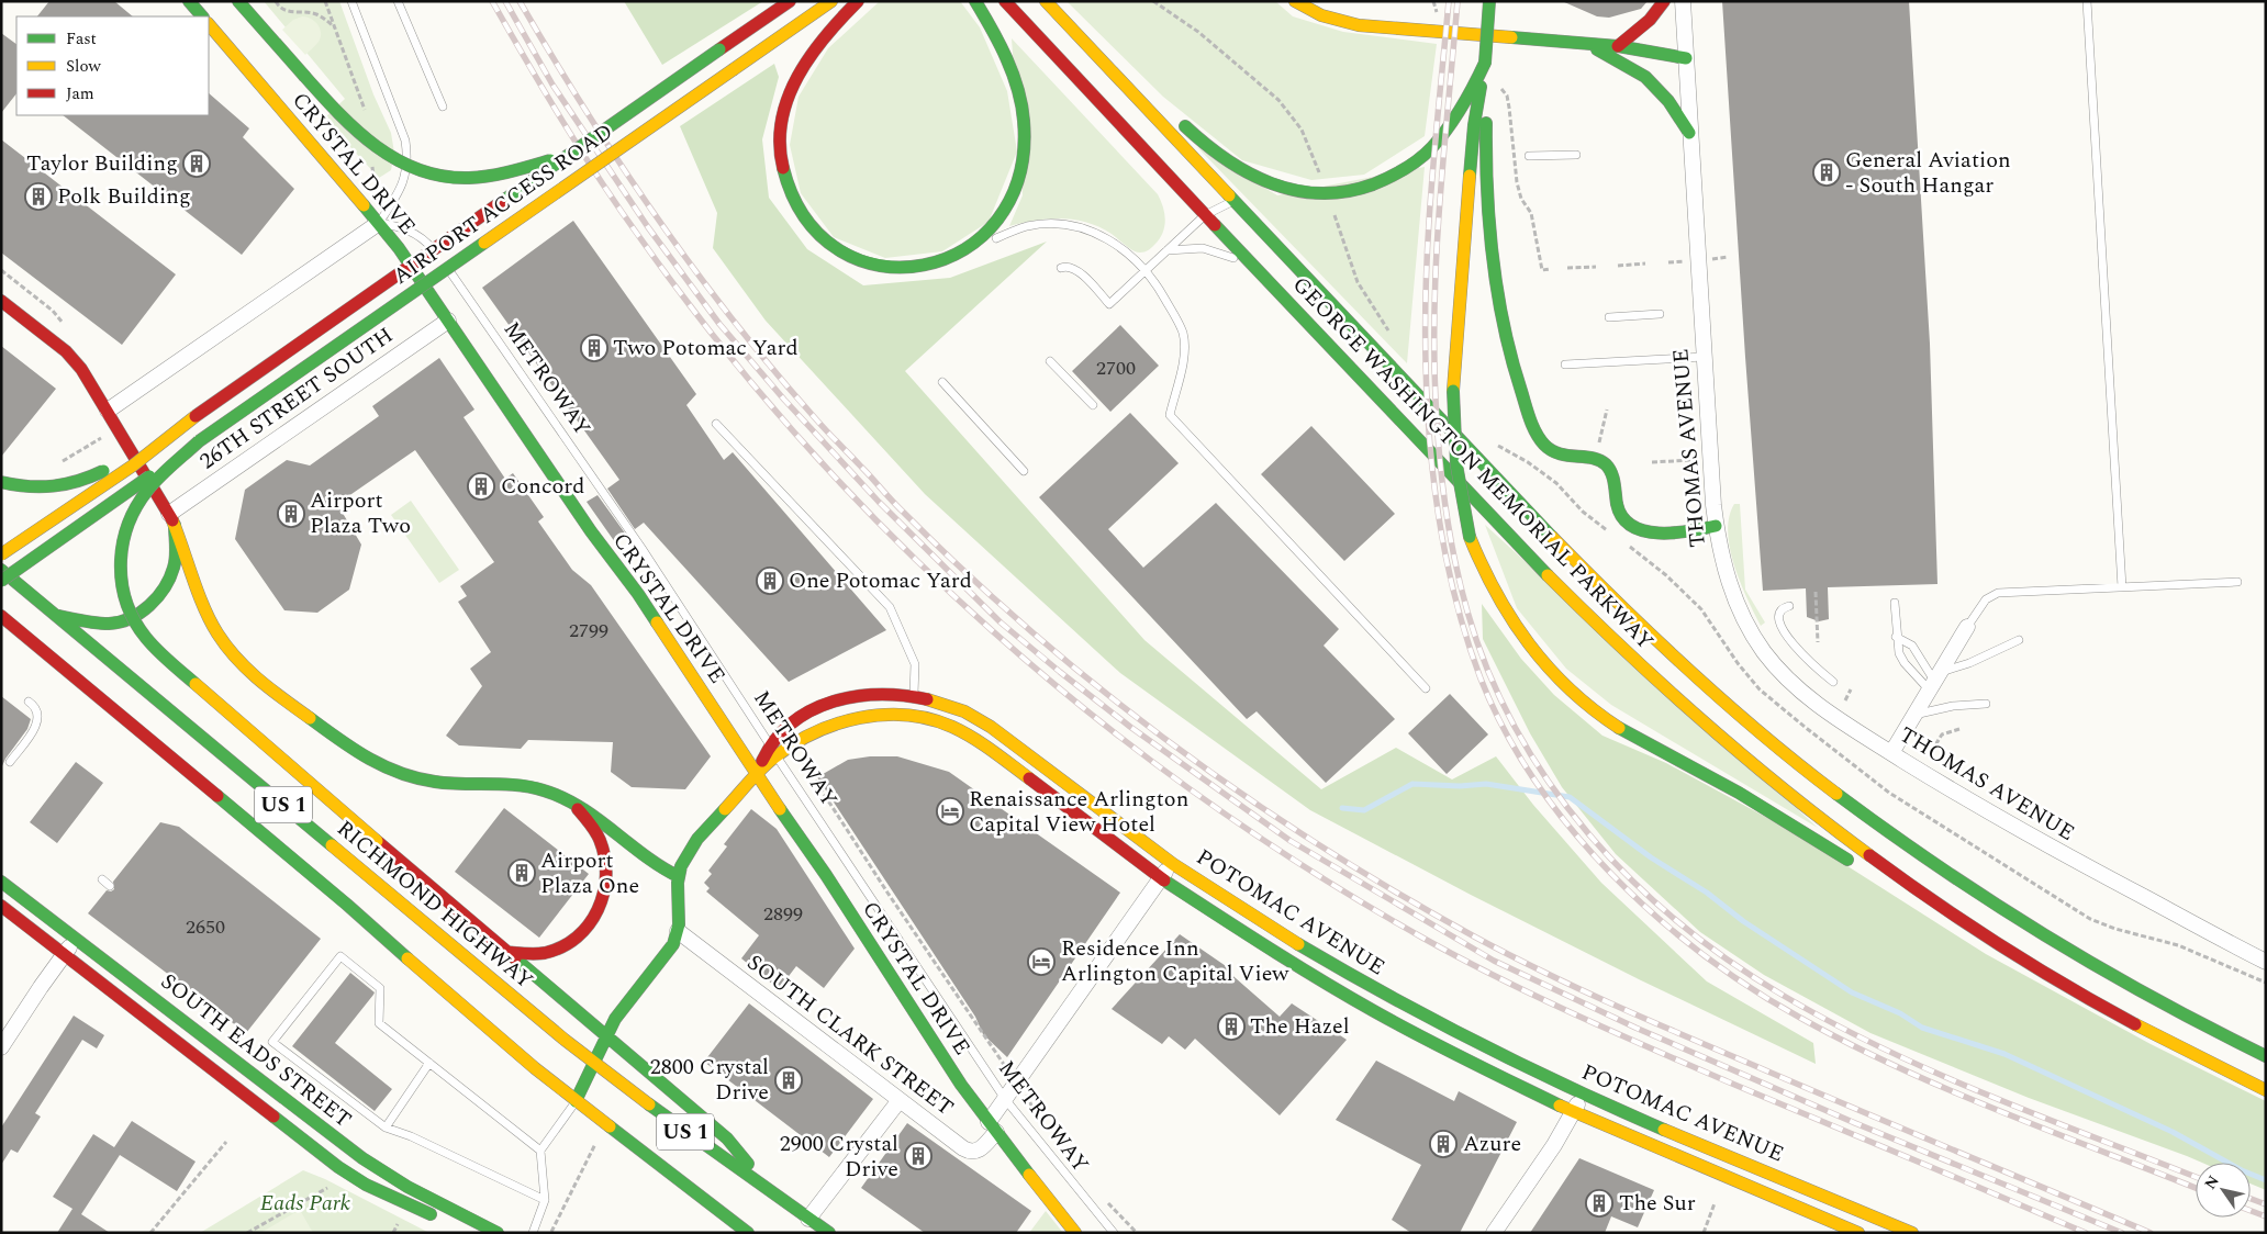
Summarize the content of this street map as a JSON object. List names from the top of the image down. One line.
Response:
{"streets":{"main road":["CRYSTAL DRIVE","AIRPORT ACCESS ROAD","GEORGE WASHINGTON MEMORIAL PARKWAY","US 1","RICHMOND HIGHWAY","POTOMAC AVENUE","SOUTH EADS STREET"],"street":["26TH STREET SOUTH","THOMAS AVENUE","SOUTH CLARK STREET"],"lane":["METROWAY"]},"crossings":[["CRYSTAL DRIVE","METROWAY"],["CRYSTAL DRIVE","26TH STREET SOUTH"],["CRYSTAL DRIVE","POTOMAC AVENUE"],["CRYSTAL DRIVE","SOUTH CLARK STREET"],["METROWAY","POTOMAC AVENUE"],["METROWAY","SOUTH CLARK STREET"],["POTOMAC AVENUE","SOUTH CLARK STREET"]],"parks":["Eads Park"],"places":{"building":["Taylor Building","General Aviation - South Hangar","Polk Building","Two Potomac Yard","Concord","Airport Plaza Two","One Potomac Yard","Airport Plaza One","The Hazel","2800 Crystal Drive","Azure","2900 Crystal Drive","The Sur"],"hotel":["Renaissance Arlington Capital View Hotel","Residence Inn Arlington Capital View"]},"house_numbers":["2700","2799","2899","2650"],"legend":["Fast","Slow","Jam"],"north":"top left"}
